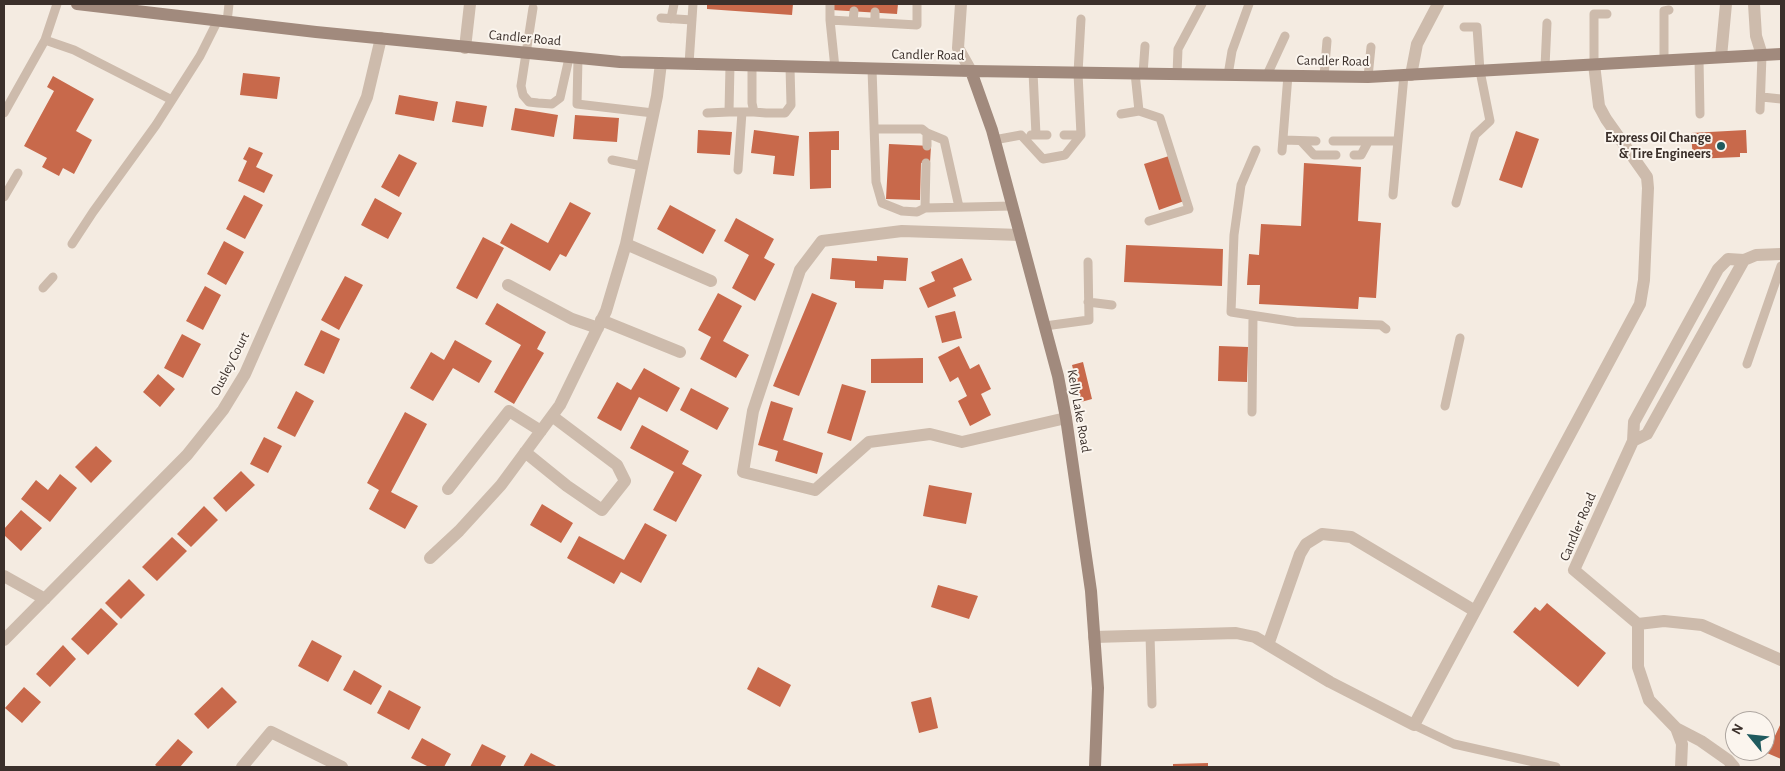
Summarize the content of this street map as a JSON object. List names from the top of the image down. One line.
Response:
{"streets":{"main road":["Candler Road","Kelly Lake Road"],"street":["Ousley Court"]},"crossings":[["Candler Road","Ousley Court"],["Candler Road","Kelly Lake Road"]],"places":["Express Oil Change & Tire Engineers"],"north":"top left"}
